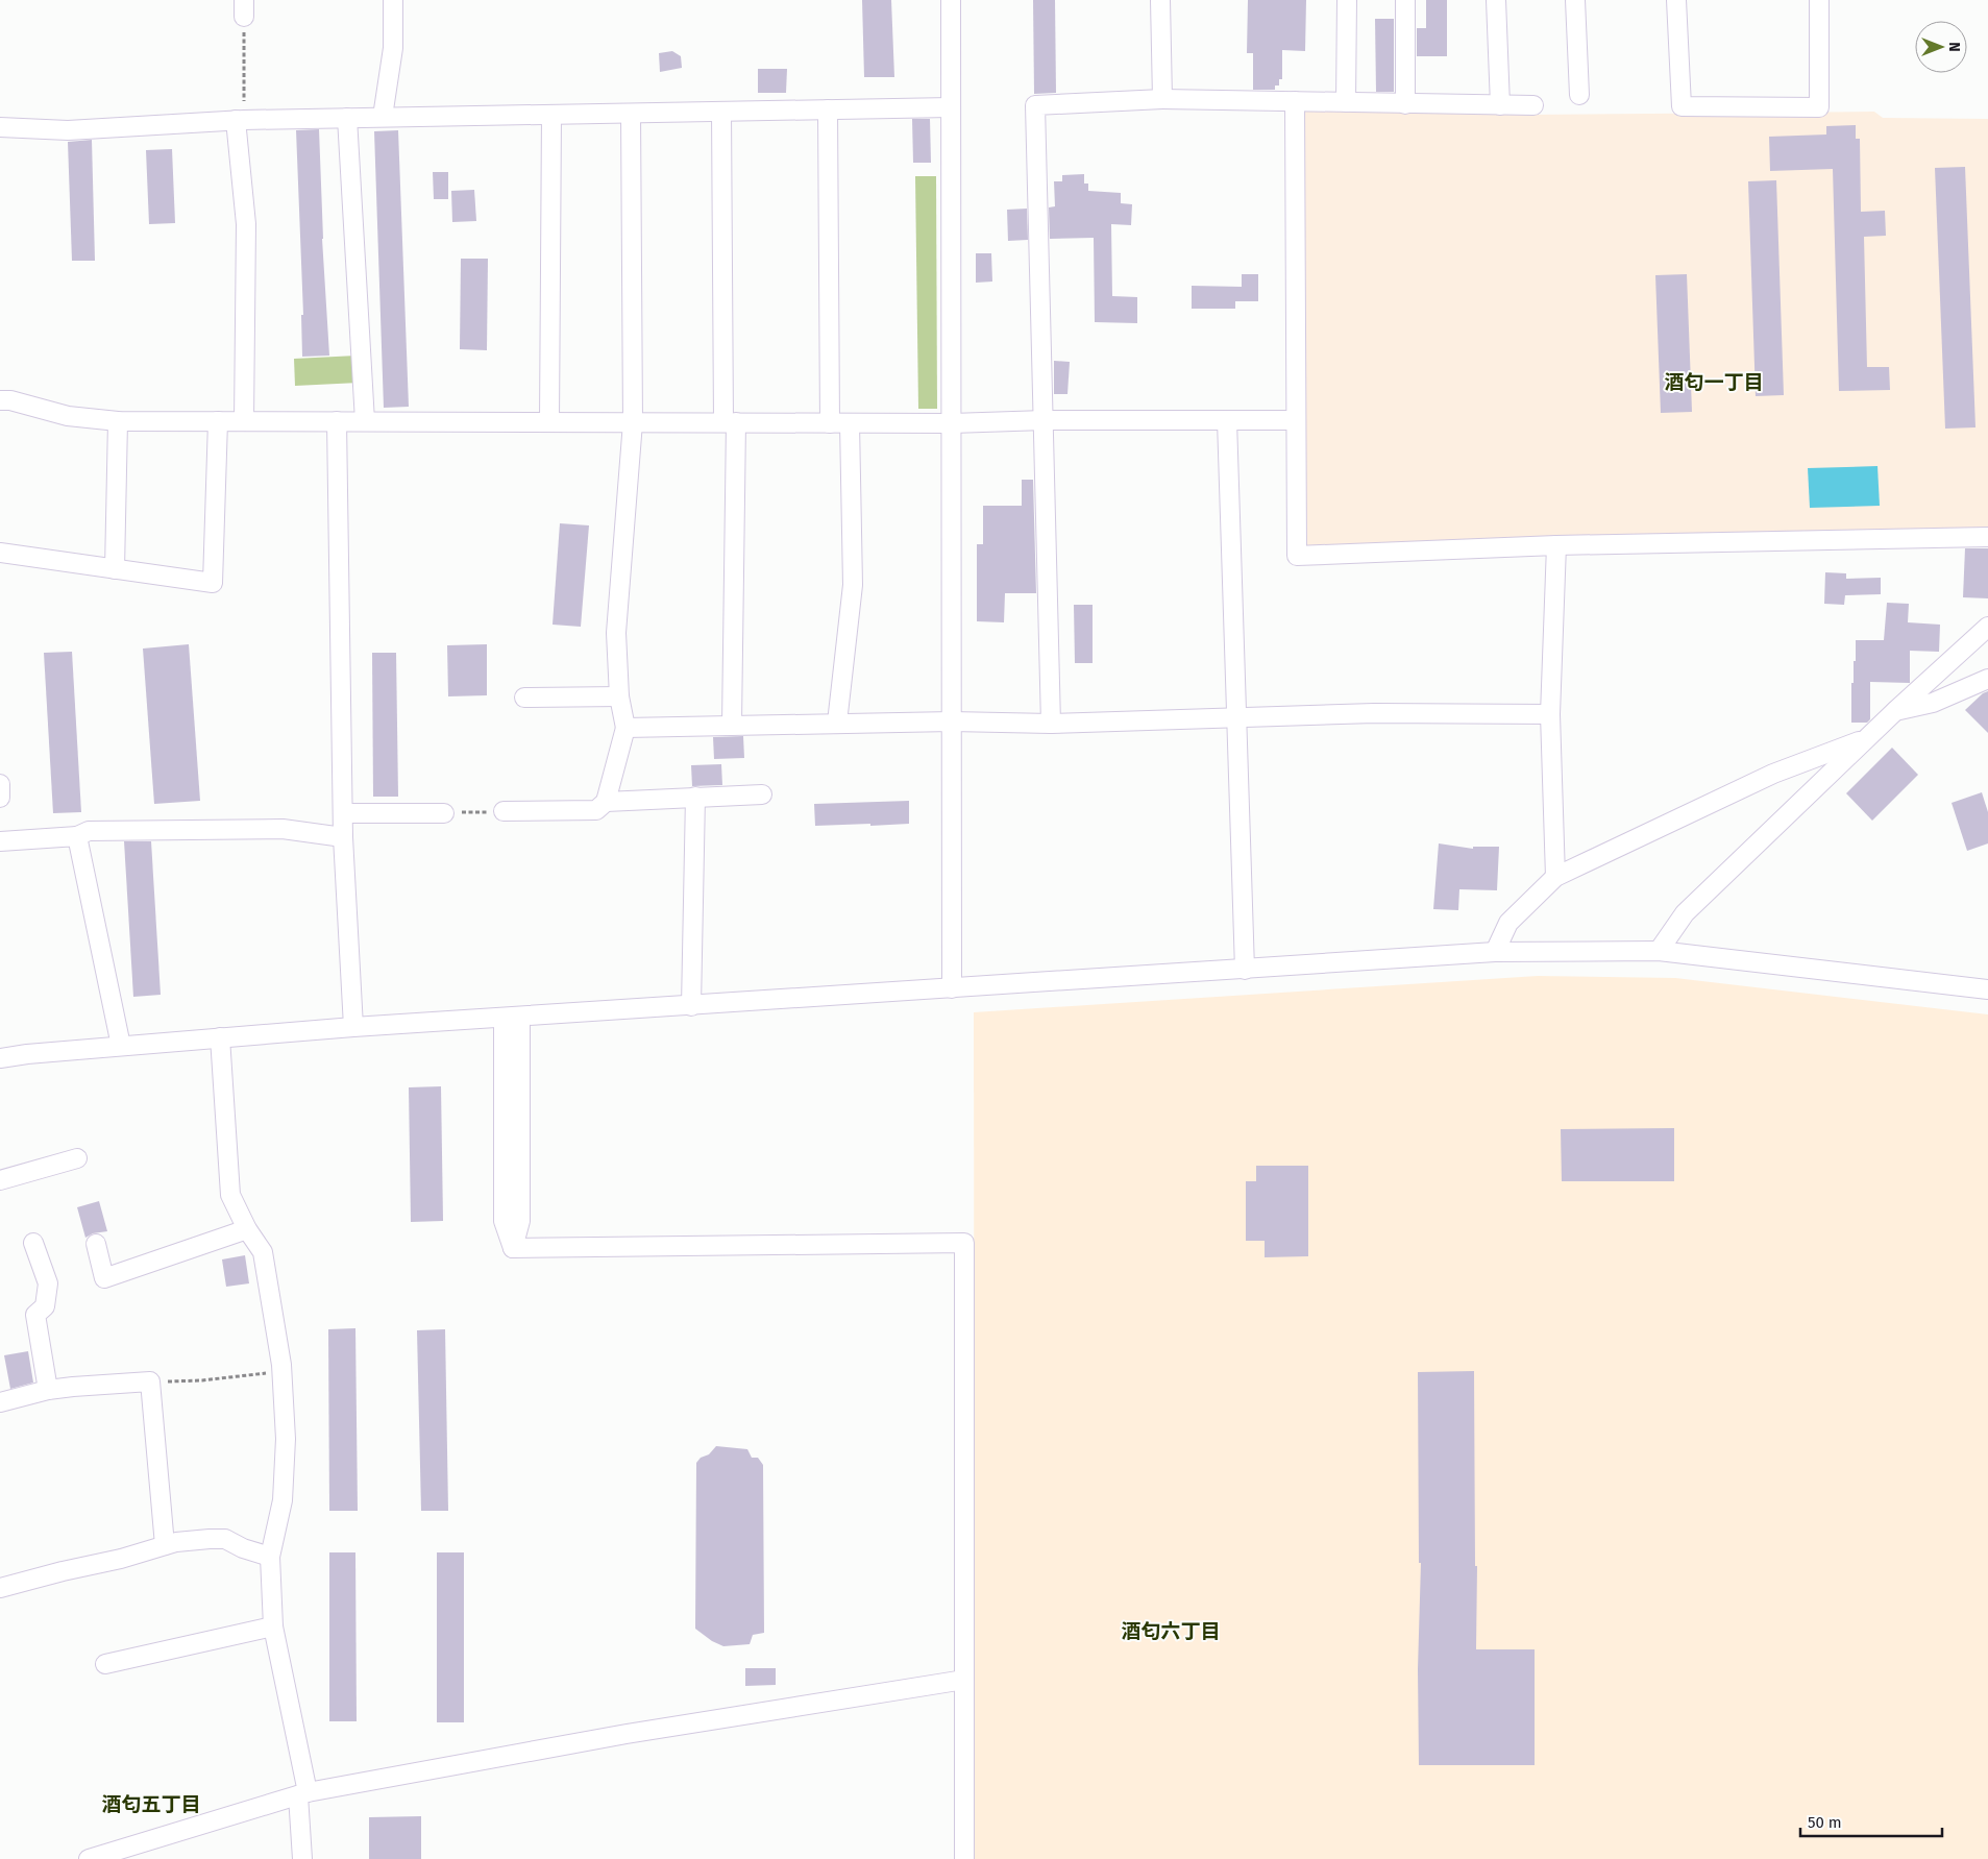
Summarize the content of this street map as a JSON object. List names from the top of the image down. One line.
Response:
{"districts":["酒匂一丁目","酒匂六丁目","酒匂五丁目"],"scale_bar":"50 m","north":"right"}
